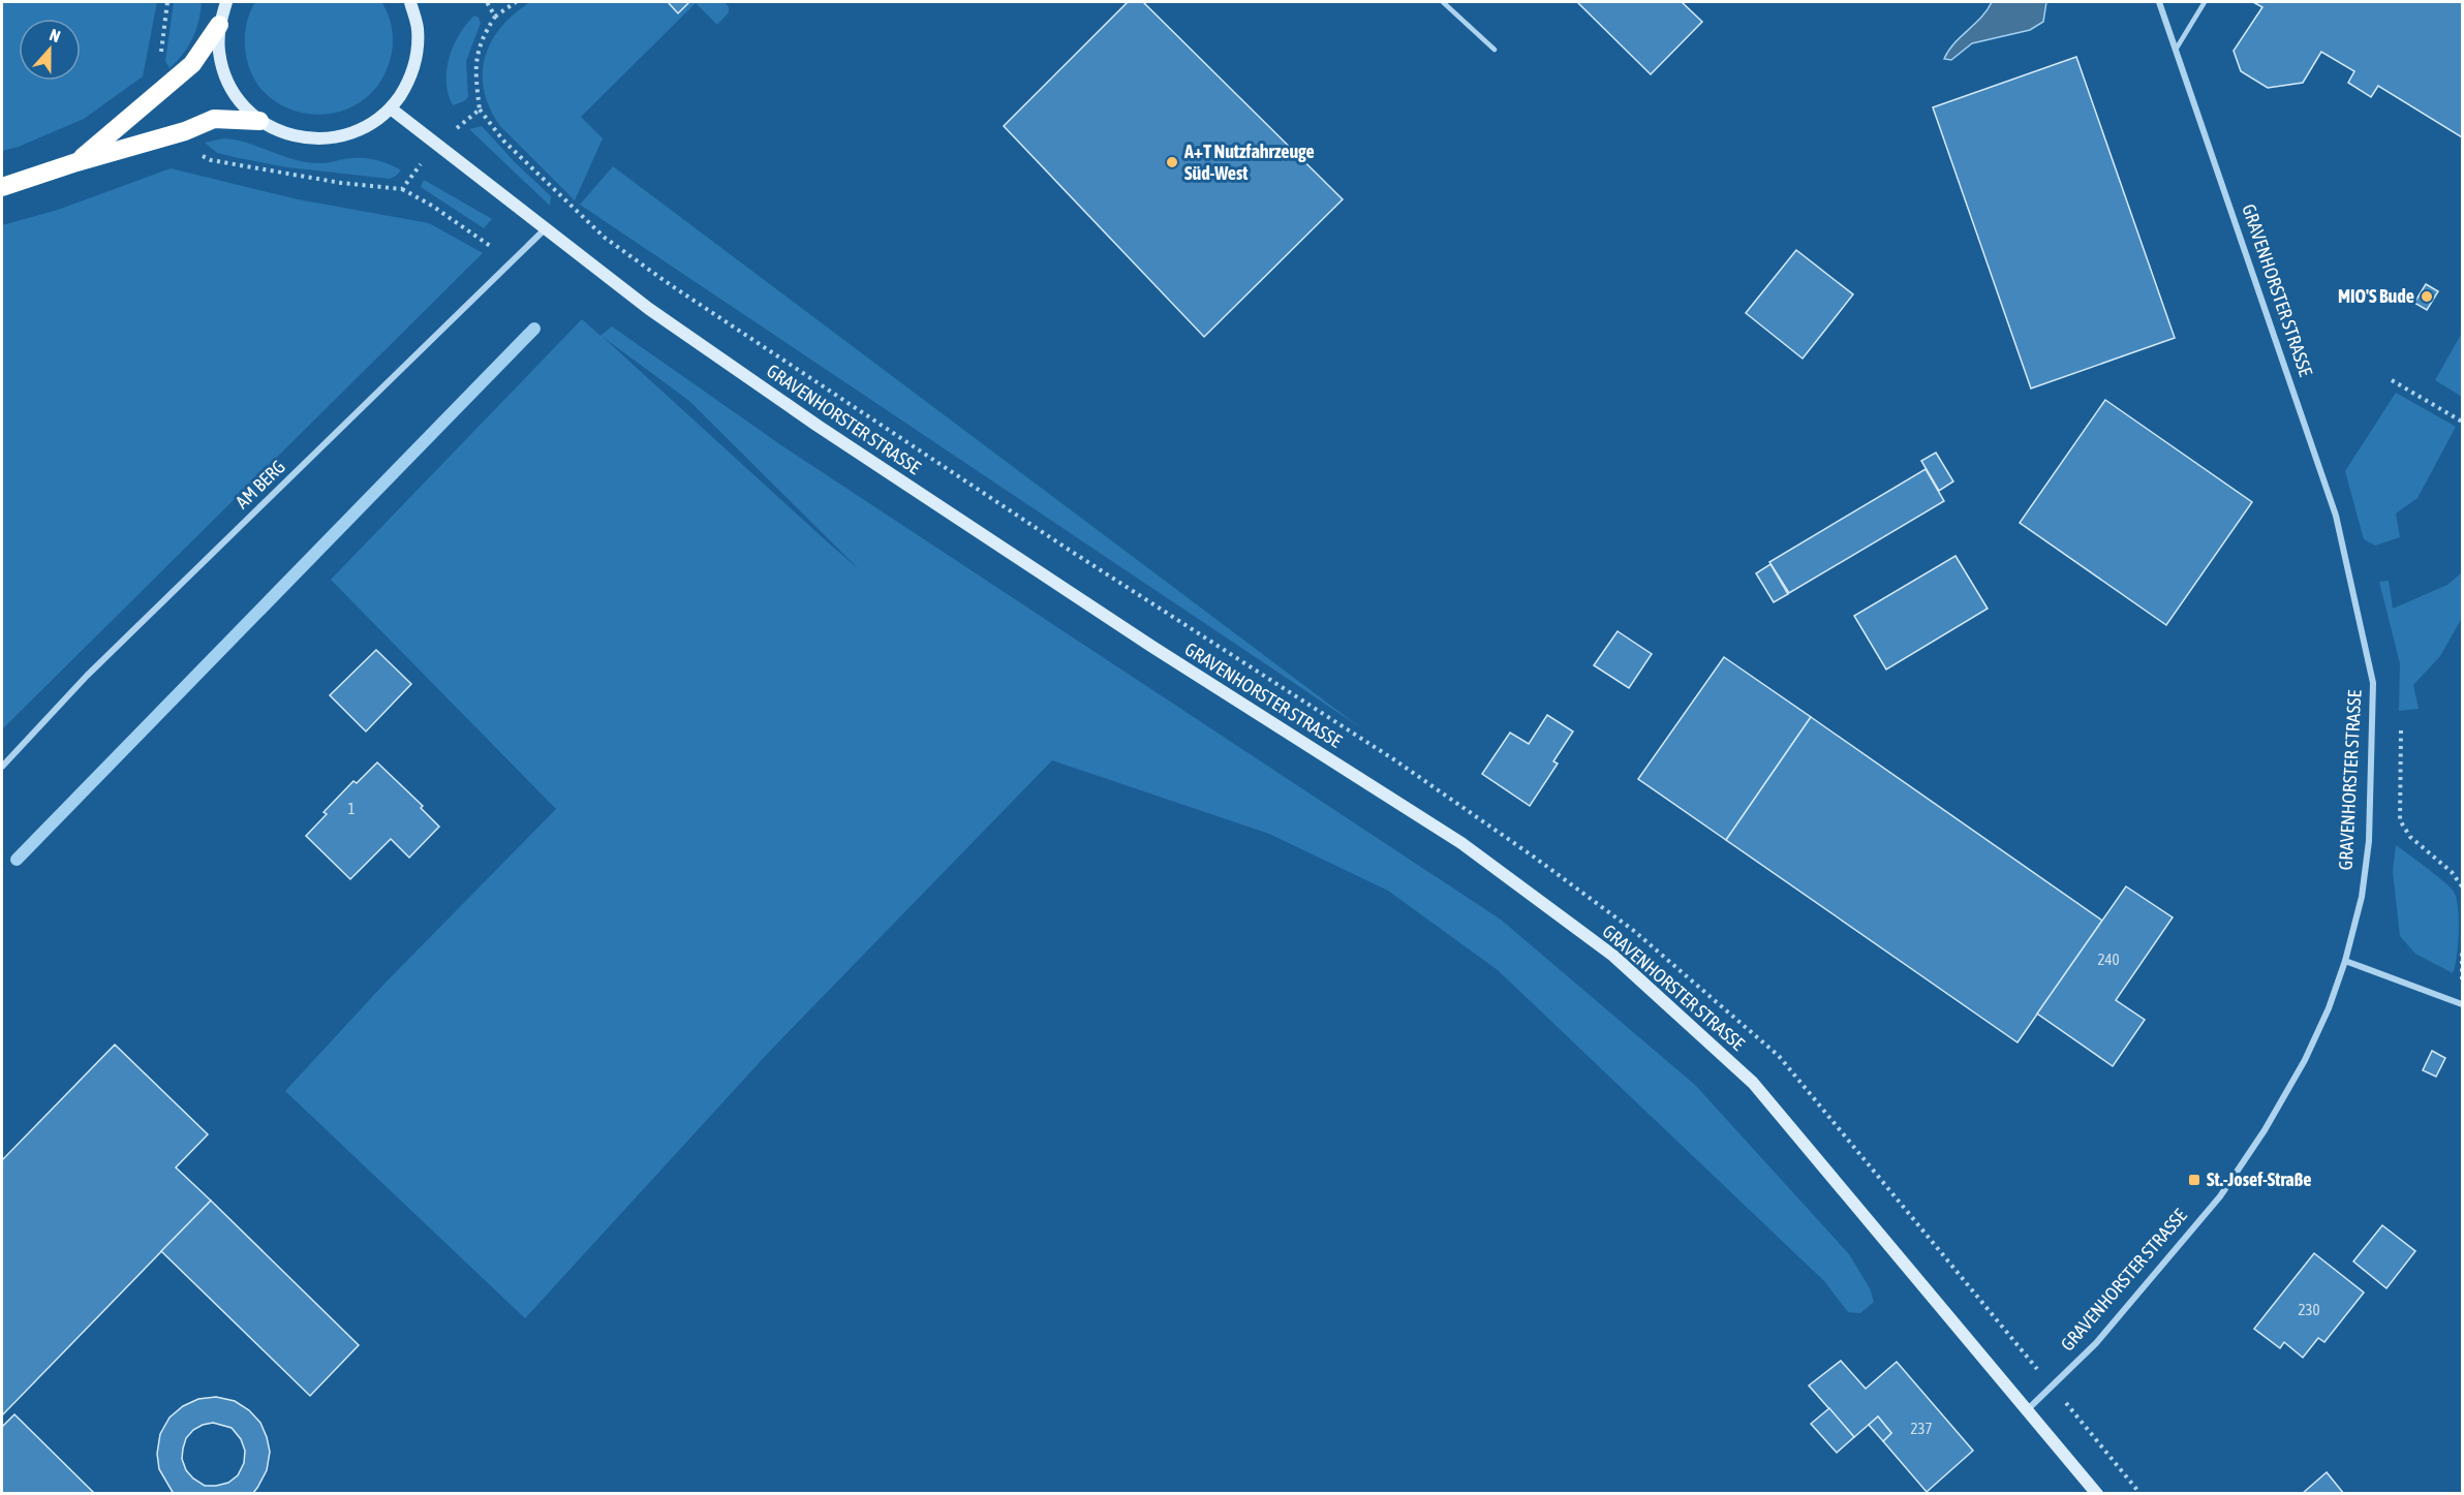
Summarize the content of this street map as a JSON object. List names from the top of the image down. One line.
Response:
{"streets":{"main road":["GRAVENHORSTER STRASSE"],"street":["AM BERG"]},"crossings":[["GRAVENHORSTER STRASSE","AM BERG"]],"places":{"other":["A+T Nutzfahrzeuge Süd-West","MIO'S Bude"],"transit":["St.-Josef-Straße"]},"house_numbers":["1","240","230","237"],"north":"top"}
